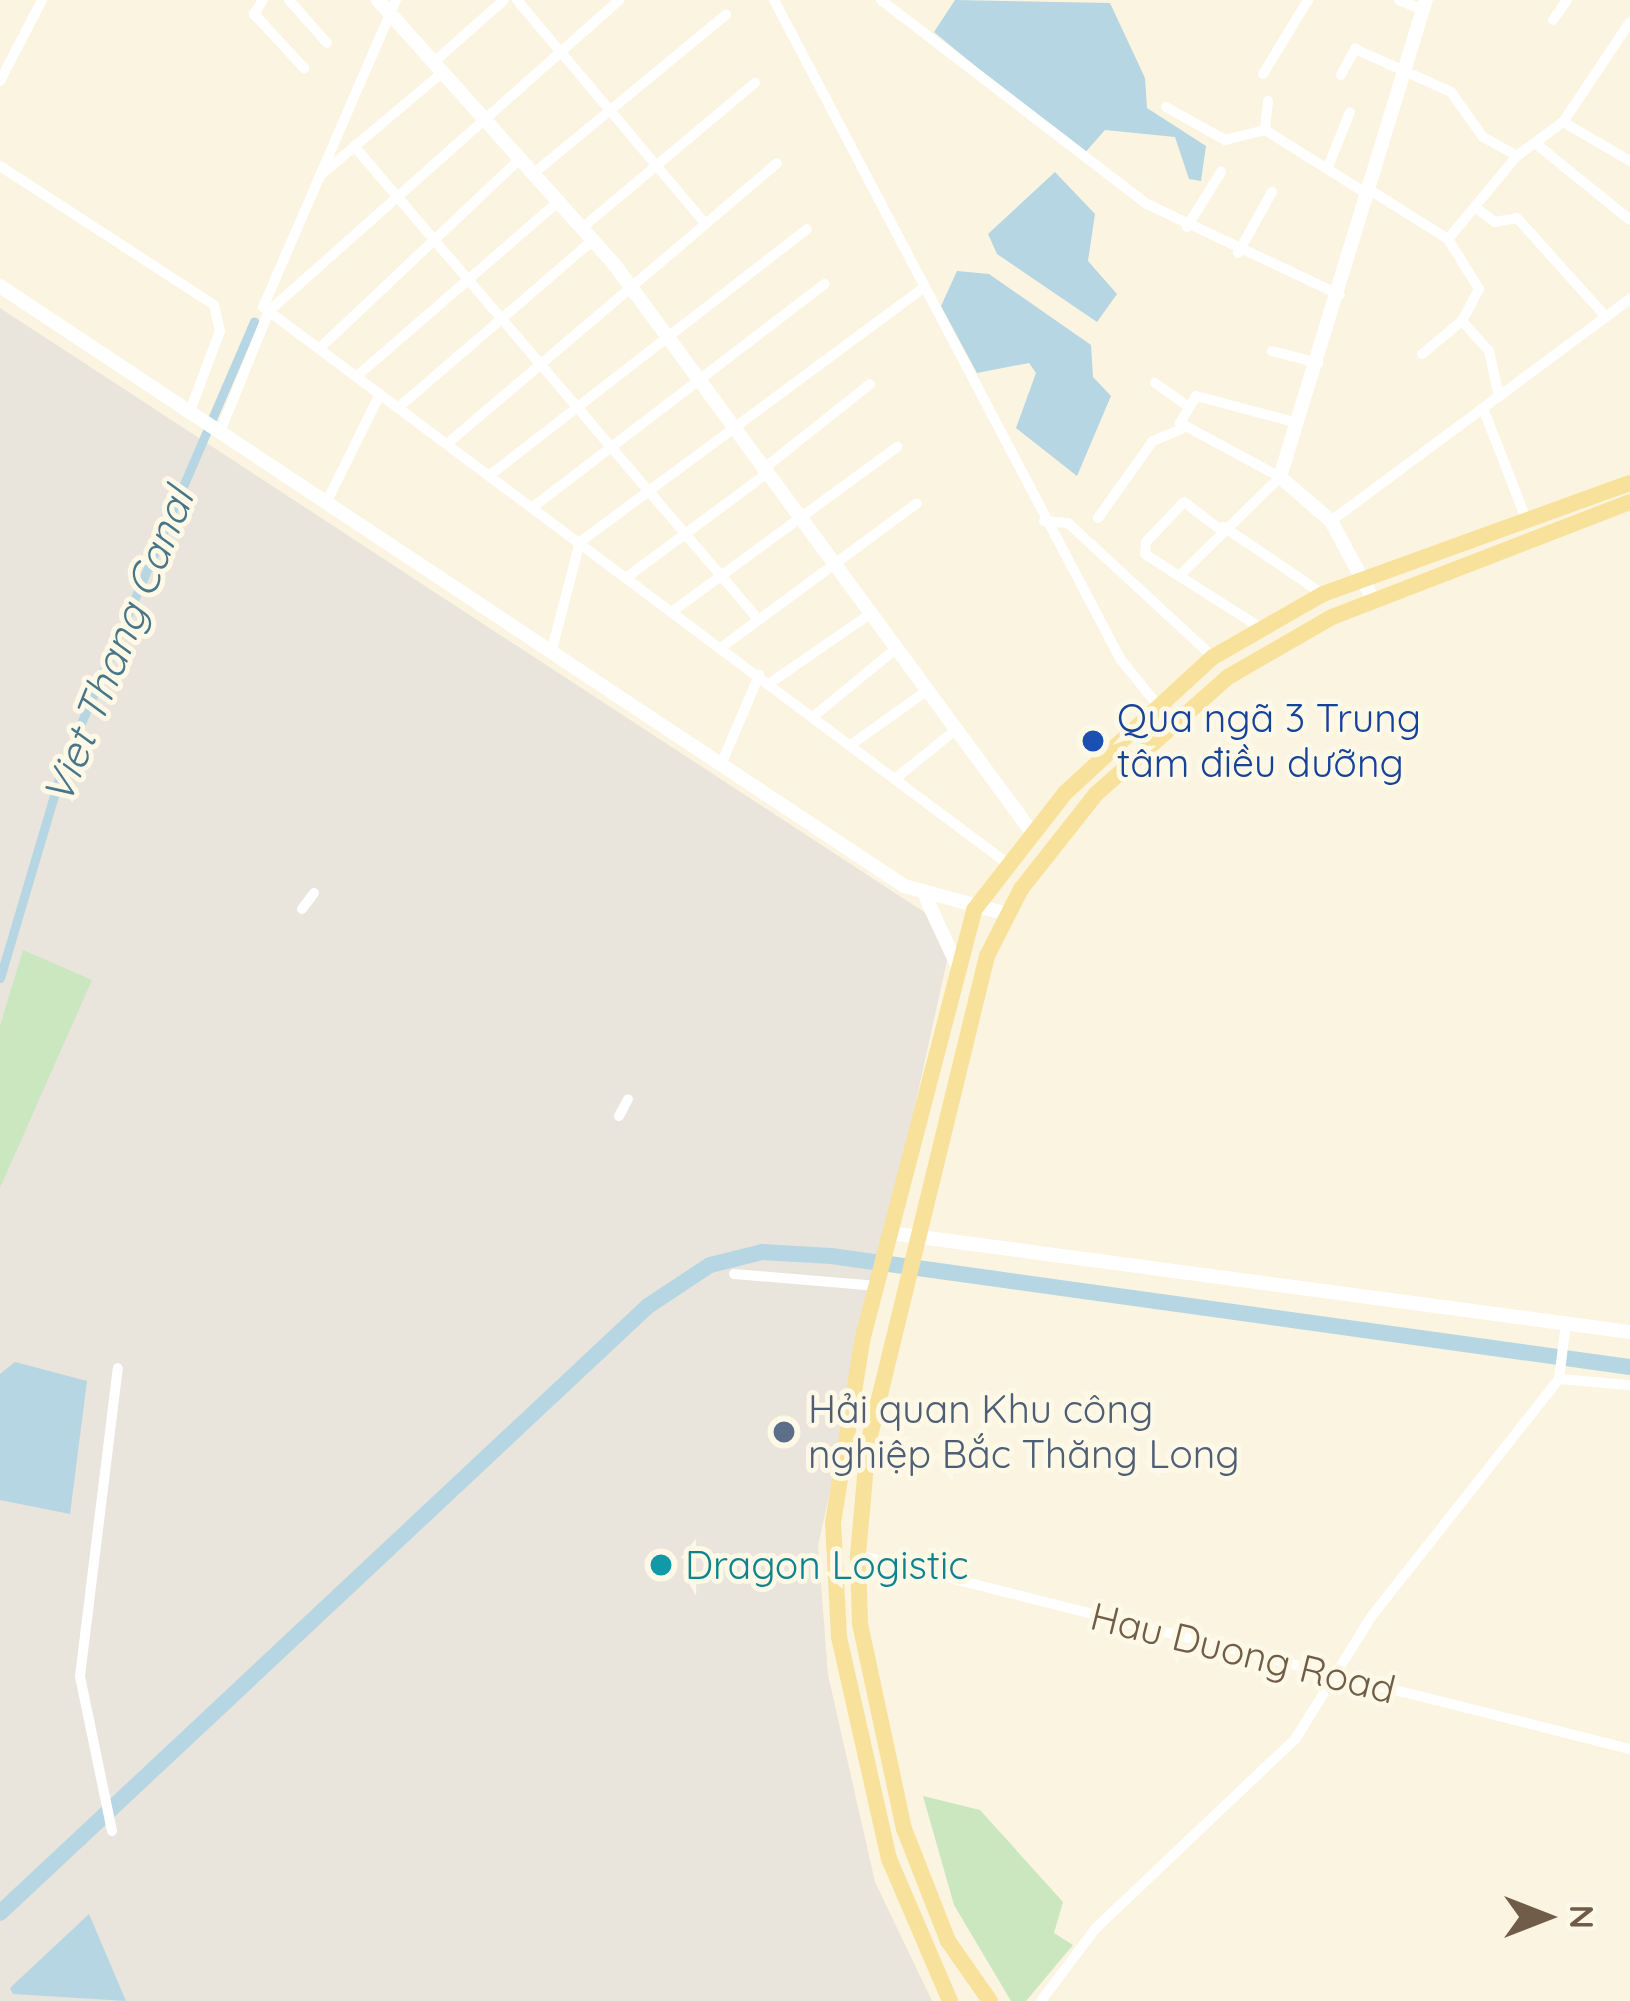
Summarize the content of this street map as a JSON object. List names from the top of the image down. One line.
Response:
{"streets":{"street":["Hau Duong Road"]},"water":["Viet Thang Canal"],"places":["Qua ngã 3 Trung tâm điều dưỡng","Hải quan Khu công nghiệp Bắc Thăng Long","Dragon Logistic"],"north":"right"}
